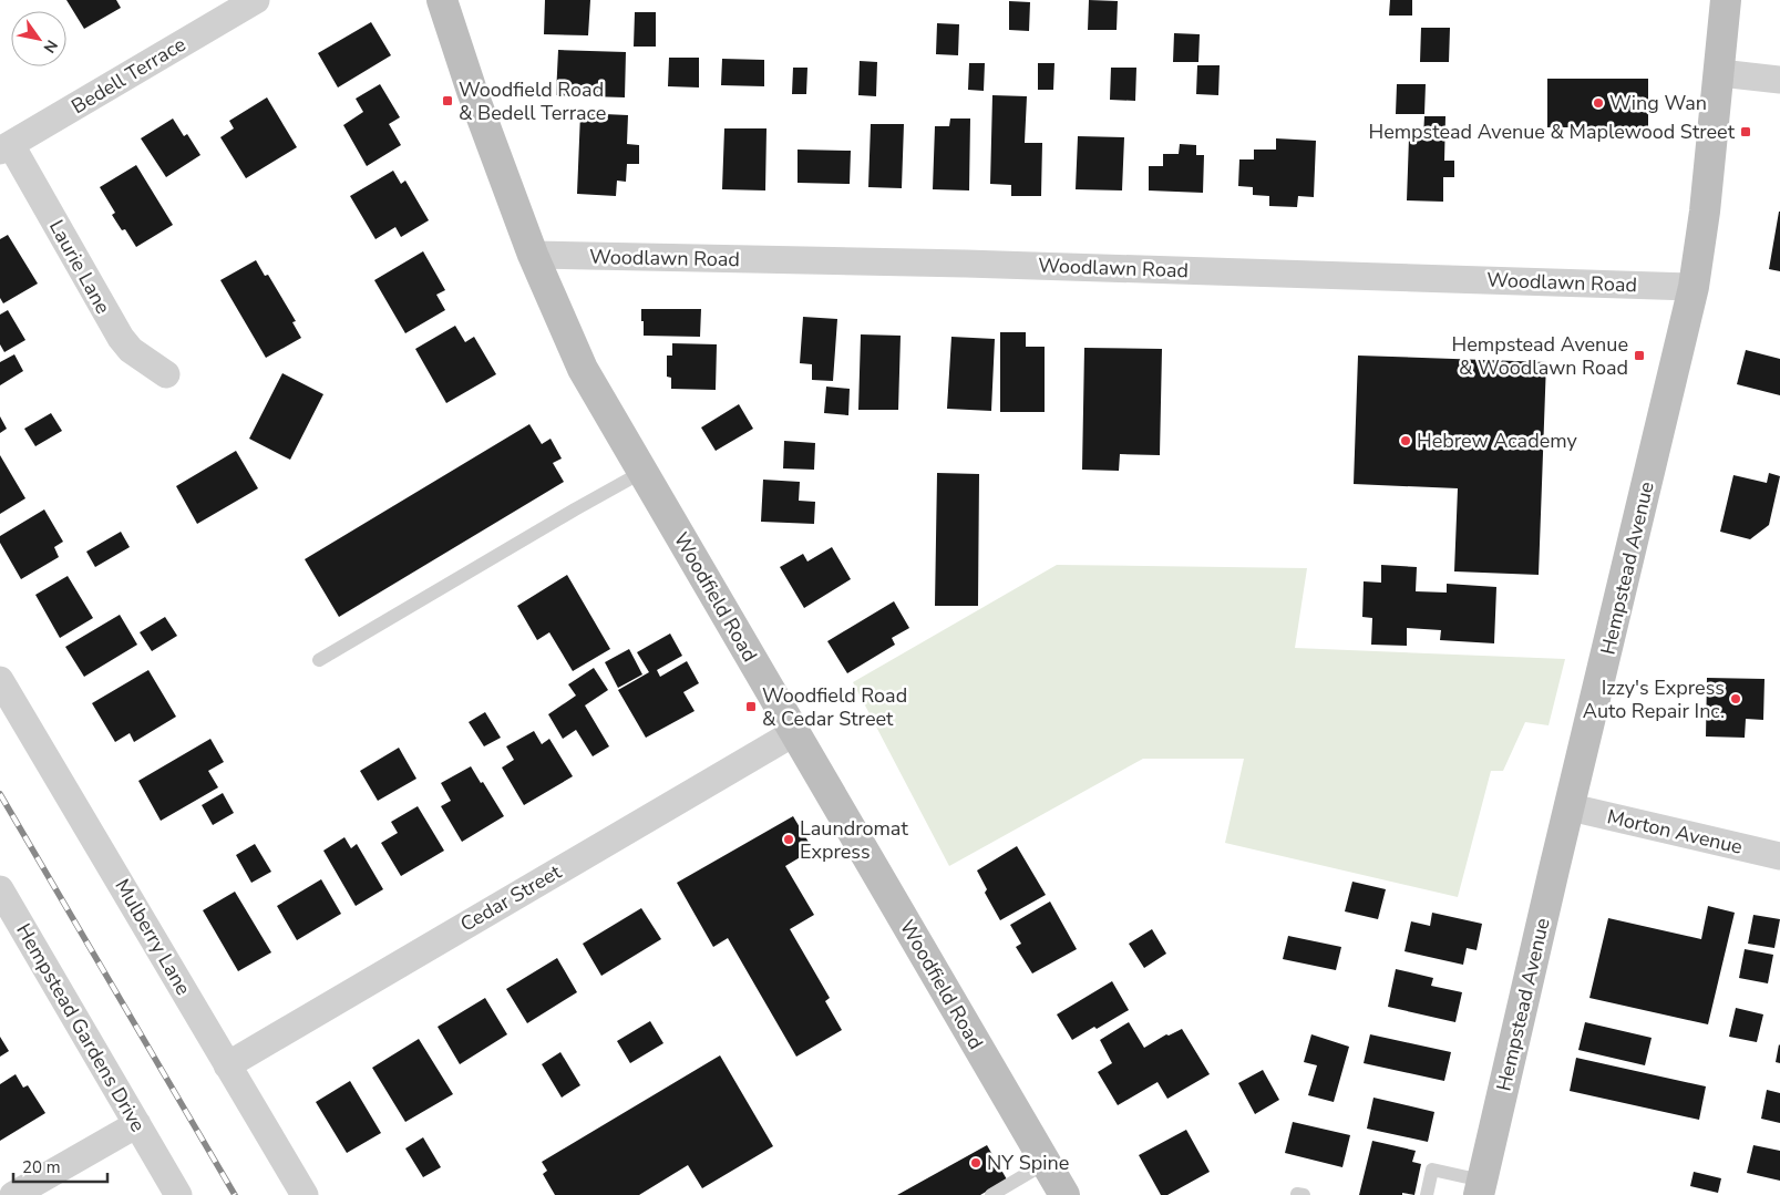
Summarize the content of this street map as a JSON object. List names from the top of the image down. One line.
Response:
{"streets":{"main road":["Hempstead Avenue","Woodfield Road"],"street":["Bedell Terrace","Woodlawn Road","Laurie Lane","Morton Avenue","Cedar Street","Mulberry Lane","Hempstead Gardens Drive"]},"crossings":[["Bedell Terrace","Laurie Lane"],["Woodlawn Road","Hempstead Avenue"],["Woodlawn Road","Woodfield Road"],["Hempstead Avenue","Morton Avenue"],["Woodfield Road","Cedar Street"],["Cedar Street","Mulberry Lane"]],"places":{"transit":["Woodfield Road & Bedell Terrace","Hempstead Avenue & Maplewood Street","Hempstead Avenue & Woodlawn Road","Woodfield Road & Cedar Street"],"other":["Wing Wan","Hebrew Academy","Izzy's Express Auto Repair Inc.","Laundromat Express","NY Spine"]},"scale_bar":"20 m","north":"bottom right"}
